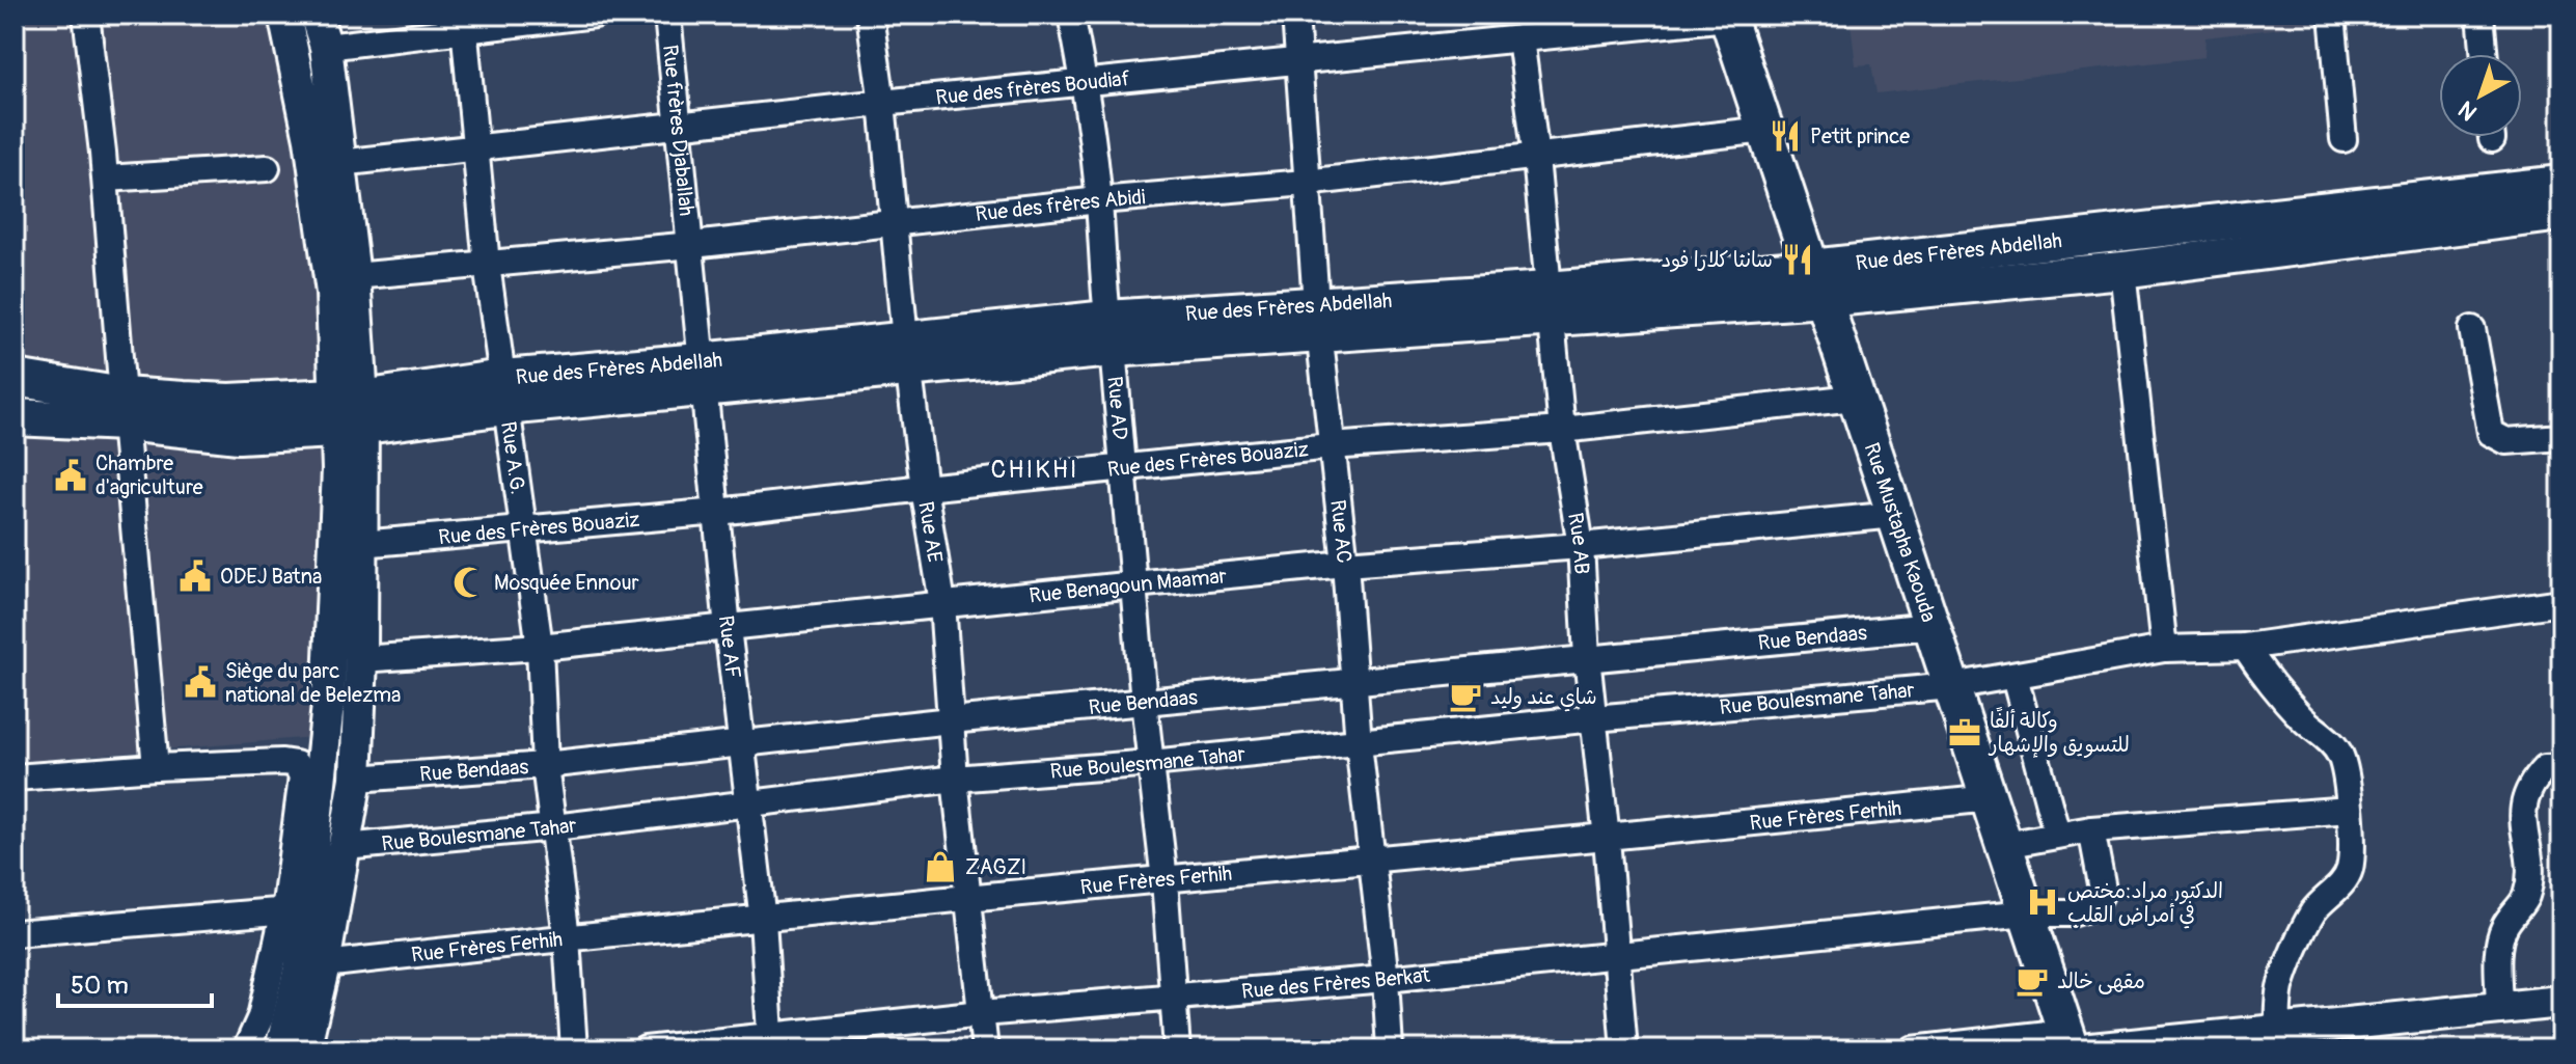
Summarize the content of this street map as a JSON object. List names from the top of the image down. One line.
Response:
{"streets":{"main road":["Rue des Frères Abdellah","Rue Mustapha Kaouda"],"street":["Rue des frères Boudiaf","Rue frères Djaballah","Rue des frères Abidi","Rue AD","Rue A.G.","Rue des Frères Bouaziz","Rue AE","Rue AC","Rue AB","Rue Benagoun Maamar","Rue Bendaas","Rue AF","Rue Boulesmane Tahar","Rue Frères Ferhih","Rue des Frères Berkat"]},"crossings":[["Rue des frères Boudiaf","Rue frères Djaballah"],["Rue des frères Boudiaf","Rue AD"],["Rue des frères Boudiaf","Rue A.G."],["Rue des frères Boudiaf","Rue AE"],["Rue des frères Boudiaf","Rue Mustapha Kaouda"],["Rue des frères Boudiaf","Rue AC"],["Rue des frères Boudiaf","Rue AB"],["Rue frères Djaballah","Rue des frères Abidi"],["Rue frères Djaballah","Rue AF"],["Rue des frères Abidi","Rue AD"],["Rue des frères Abidi","Rue A.G."],["Rue des frères Abidi","Rue AE"],["Rue des frères Abidi","Rue Mustapha Kaouda"],["Rue des frères Abidi","Rue AC"],["Rue des frères Abidi","Rue AB"],["Rue des frères Abidi","Rue AF"],["Rue des Frères Abdellah","Rue AD"],["Rue des Frères Abdellah","Rue A.G."],["Rue des Frères Abdellah","Rue AE"],["Rue des Frères Abdellah","Rue Mustapha Kaouda"],["Rue des Frères Abdellah","Rue AC"],["Rue des Frères Abdellah","Rue AB"],["Rue des Frères Abdellah","Rue AF"],["Rue AD","Rue des Frères Bouaziz"],["Rue AD","Rue Benagoun Maamar"],["Rue AD","Rue Bendaas"],["Rue AD","Rue Boulesmane Tahar"],["Rue AD","Rue Frères Ferhih"],["Rue AD","Rue des Frères Berkat"],["Rue A.G.","Rue des Frères Bouaziz"],["Rue A.G.","Rue Benagoun Maamar"],["Rue A.G.","Rue Bendaas"],["Rue A.G.","Rue Boulesmane Tahar"],["Rue A.G.","Rue Frères Ferhih"],["Rue des Frères Bouaziz","Rue AE"],["Rue des Frères Bouaziz","Rue Mustapha Kaouda"],["Rue des Frères Bouaziz","Rue AC"],["Rue des Frères Bouaziz","Rue AB"],["Rue des Frères Bouaziz","Rue AF"],["Rue AE","Rue Benagoun Maamar"],["Rue AE","Rue Bendaas"],["Rue AE","Rue Boulesmane Tahar"],["Rue AE","Rue Frères Ferhih"],["Rue AE","Rue des Frères Berkat"],["Rue Mustapha Kaouda","Rue Benagoun Maamar"],["Rue Mustapha Kaouda","Rue Bendaas"],["Rue Mustapha Kaouda","Rue Boulesmane Tahar"],["Rue Mustapha Kaouda","Rue Frères Ferhih"],["Rue Mustapha Kaouda","Rue des Frères Berkat"],["Rue AC","Rue Benagoun Maamar"],["Rue AC","Rue Bendaas"],["Rue AC","Rue Boulesmane Tahar"],["Rue AC","Rue Frères Ferhih"],["Rue AC","Rue des Frères Berkat"],["Rue AB","Rue Benagoun Maamar"],["Rue AB","Rue Bendaas"],["Rue AB","Rue Boulesmane Tahar"],["Rue AB","Rue Frères Ferhih"],["Rue AB","Rue des Frères Berkat"],["Rue Benagoun Maamar","Rue AF"],["Rue Bendaas","Rue AF"],["Rue AF","Rue Boulesmane Tahar"],["Rue AF","Rue Frères Ferhih"],["Rue AF","Rue des Frères Berkat"]],"districts":["CHIKHI"],"places":{"restaurant":["Petit prince","سانتا كلارا فود"],"public building":["Chambre d'agriculture","ODEJ Batna","Siège du parc national de Belezma"],"mosque":["Mosquée Ennour"],"cafe":["شاي عند وليد","مقهى خالد"],"office":["وكالة ألفًا للتسويق والإشهار"],"shop":["ZAGZI"],"hospital":["الدكتور مراد:مختص في أمراض القلب"]},"scale_bar":"50 m","north":"bottom left"}
